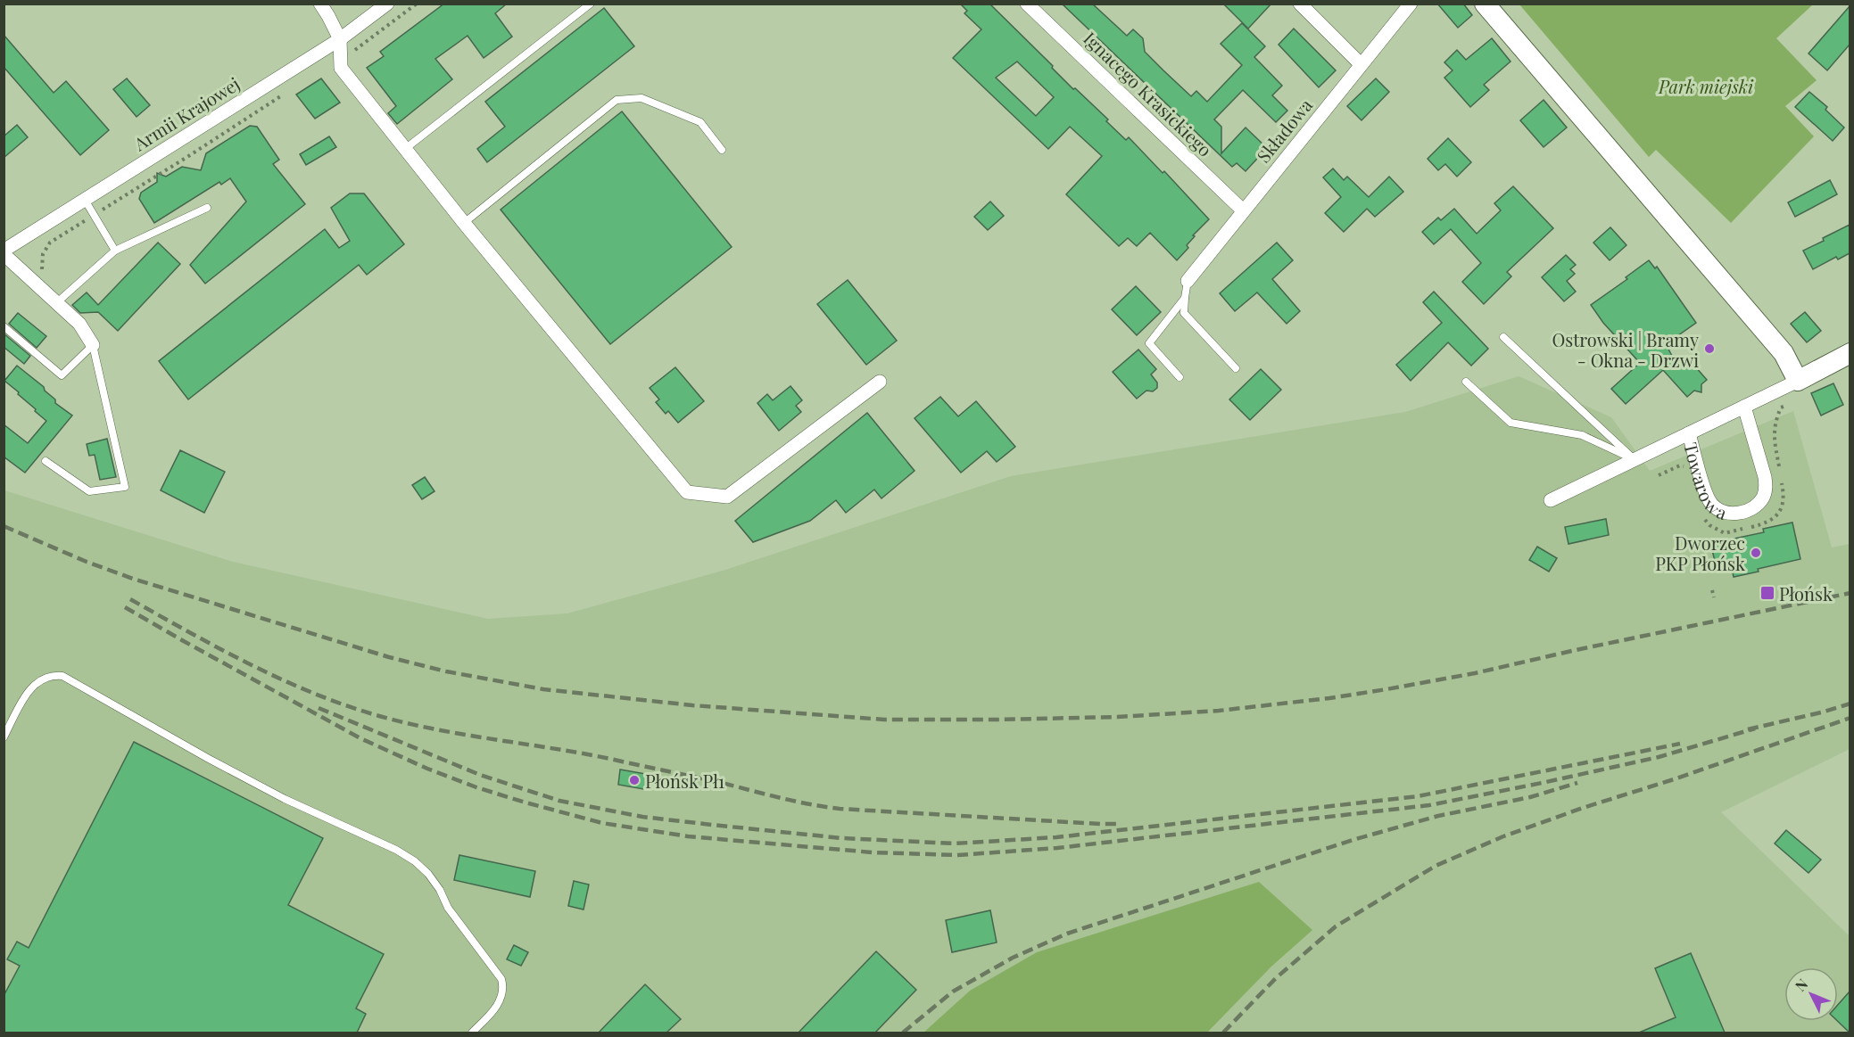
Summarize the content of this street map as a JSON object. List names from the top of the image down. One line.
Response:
{"streets":{"street":["Ignacego Krasickiego","Armii Krajowej","Składowa","Towarowa"]},"crossings":[["Ignacego Krasickiego","Składowa"]],"parks":["Park miejski"],"places":{"other":["Ostrowski | Bramy - Okna - Drzwi","Dworzec PKP Płońsk","Płońsk Pł1"],"transit":["Płońsk"]},"north":"top left"}
